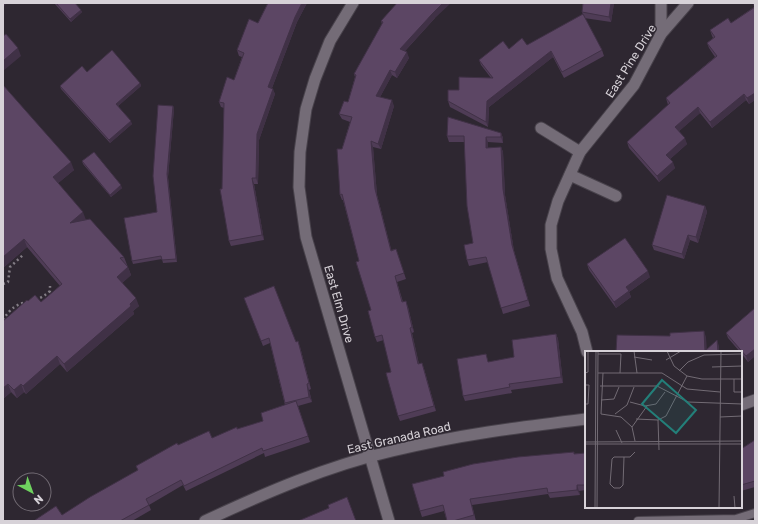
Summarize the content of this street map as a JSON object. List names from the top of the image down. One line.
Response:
{"streets":{"street":["East Pine Drive","East Elm Drive","East Granada Road"]},"crossings":[["East Elm Drive","East Granada Road"]],"north":"bottom right"}
